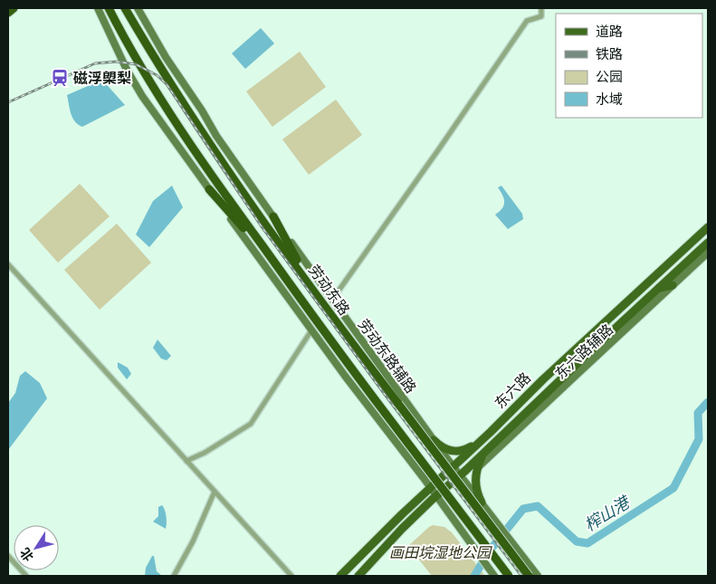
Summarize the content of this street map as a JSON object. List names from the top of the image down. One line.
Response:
{"streets":{"highway":["劳动东路"],"main road":["东六路辅路","劳动东路辅路","东六路"]},"crossings":[["劳动东路辅路","东六路"]],"water":["榨山港"],"parks":["画田垸湿地公园"],"places":{"station":["磁浮㮾梨"]},"legend":["道路","铁路","公园","水域"],"north":"bottom left"}
